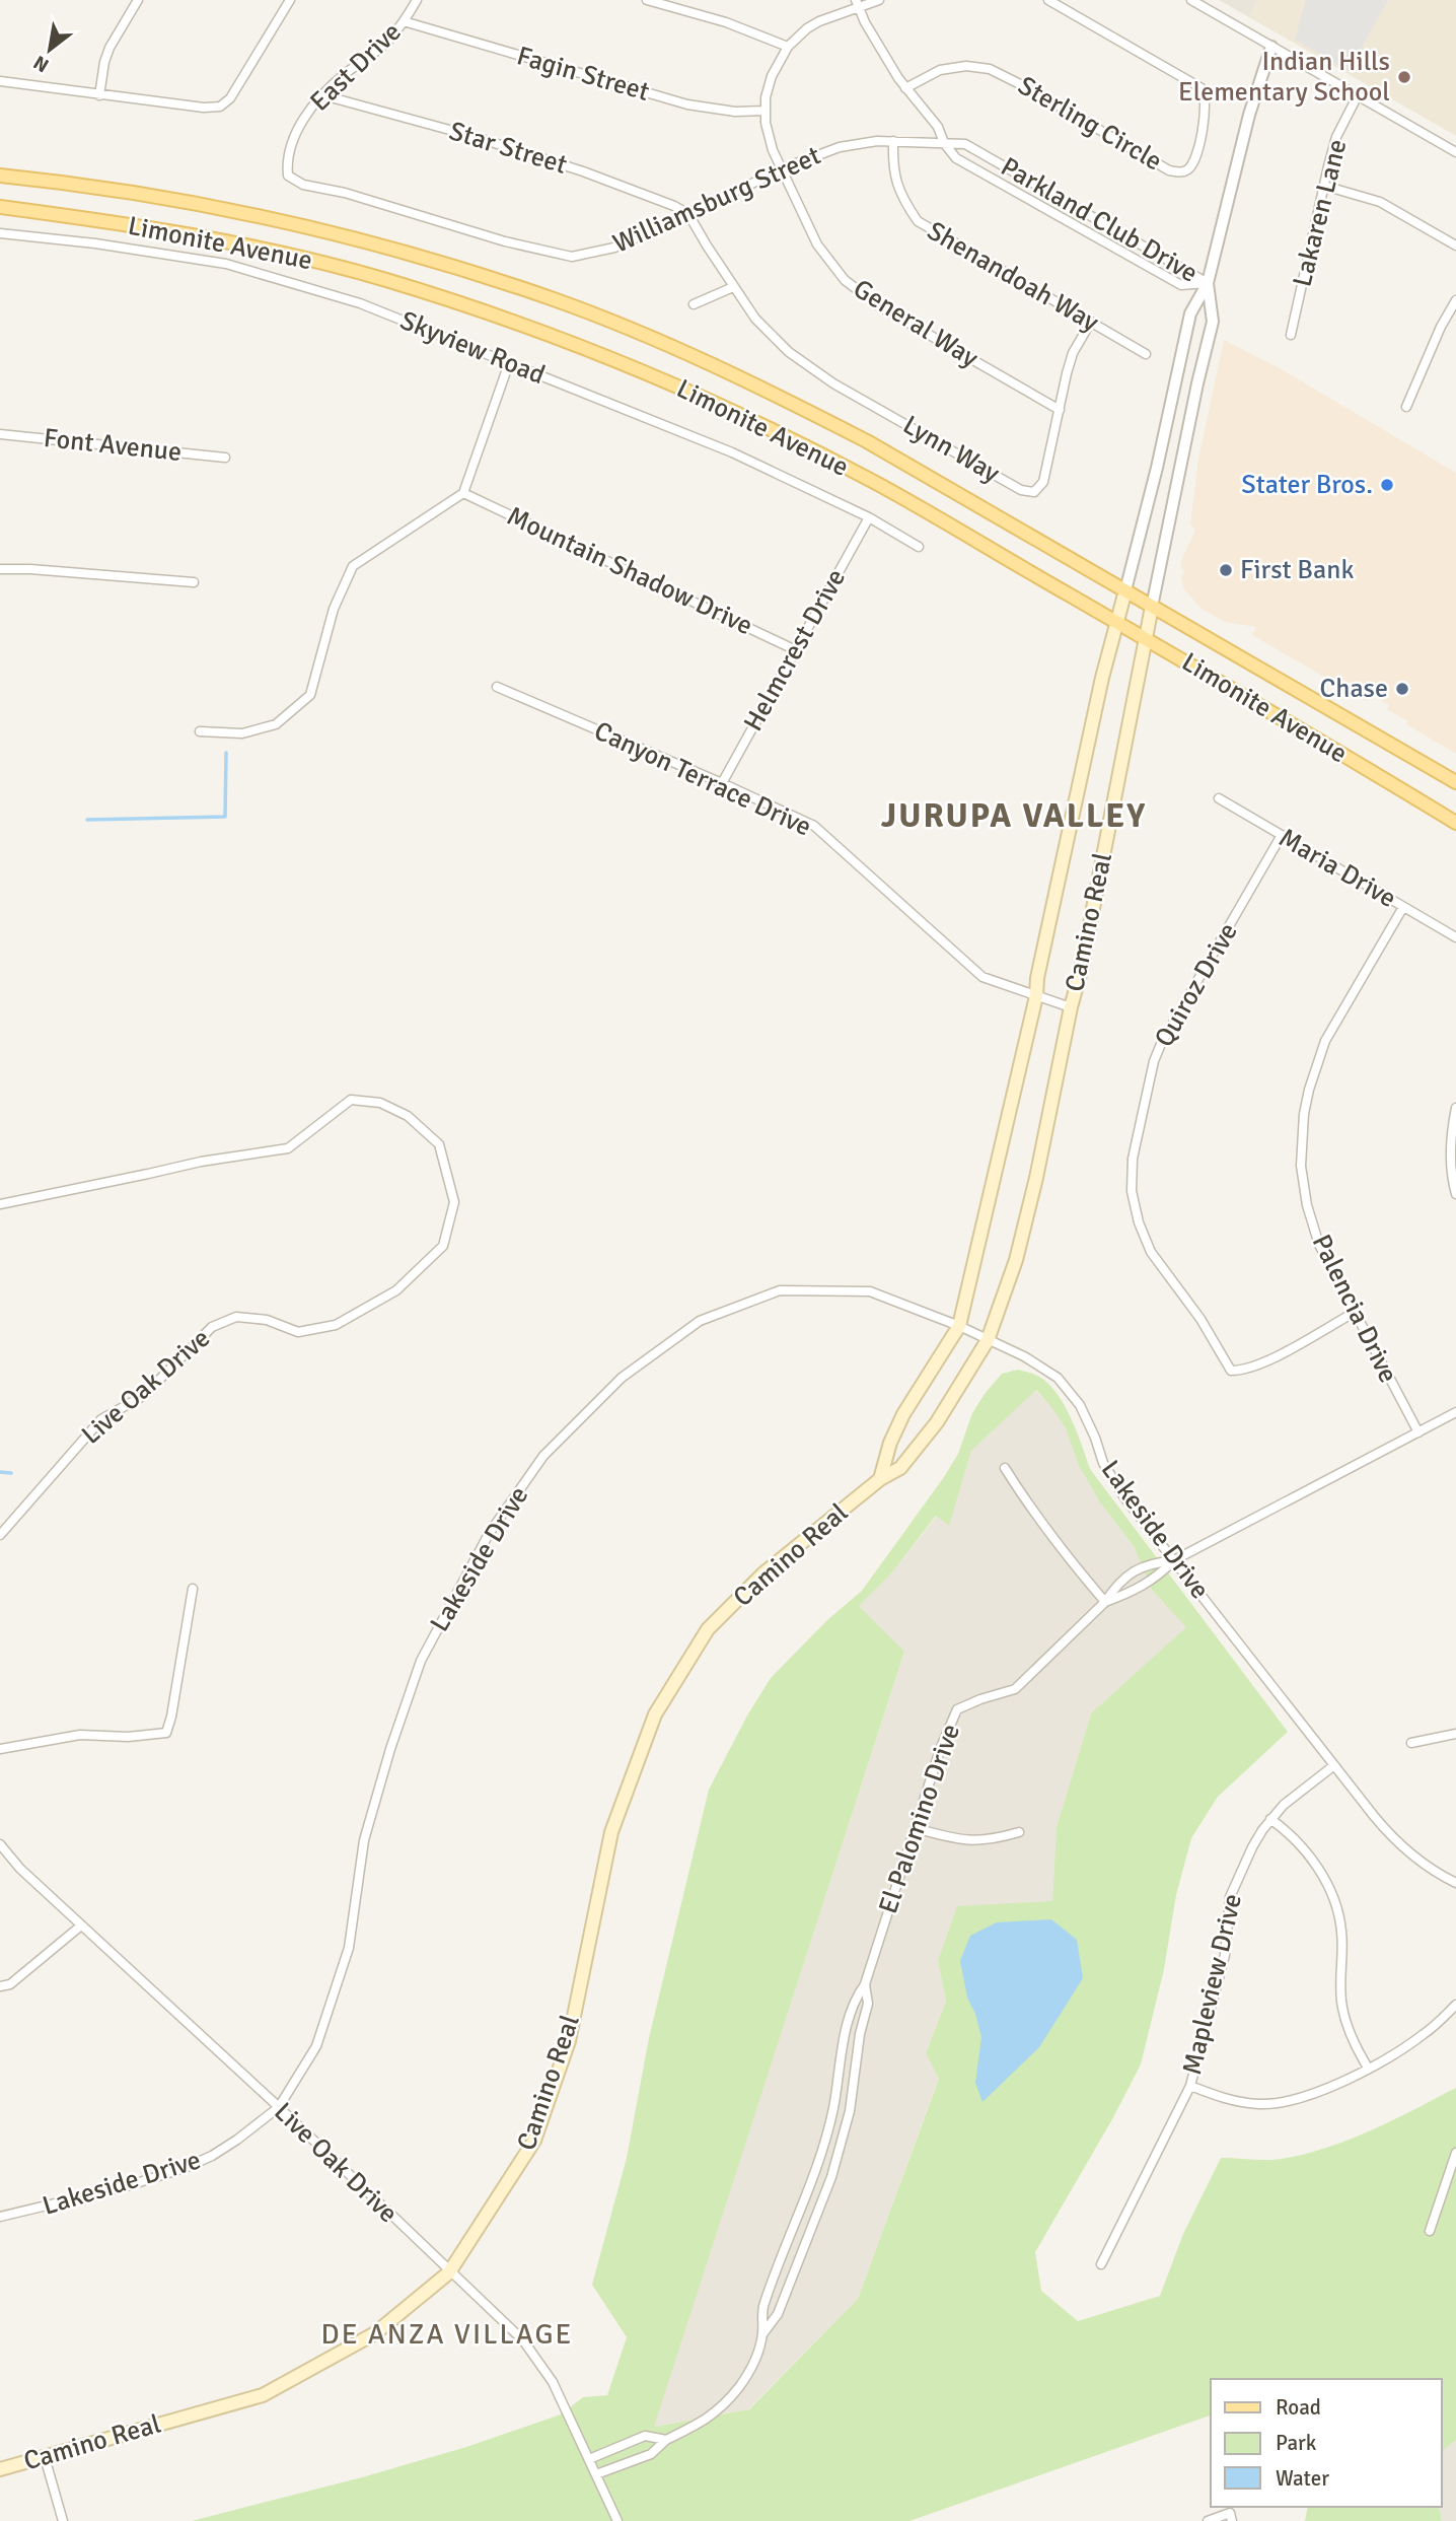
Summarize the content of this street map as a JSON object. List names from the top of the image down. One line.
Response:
{"streets":{"main road":["Limonite Avenue","Camino Real"],"street":["East Drive","Fagin Street","Sterling Circle","Star Street","Williamsburg Street","Lakaren Lane","Parkland Club Drive","Shenandoah Way","General Way","Skyview Road","Font Avenue","Lynn Way","Mountain Shadow Drive","Helmcrest Drive","Canyon Terrace Drive","Maria Drive","Quiroz Drive","Palencia Drive","Live Oak Drive","Lakeside Drive","El Palomino Drive","Mapleview Drive"]},"crossings":[["East Drive","Fagin Street"],["East Drive","Star Street"],["East Drive","Williamsburg Street"],["Fagin Street","General Way"],["Star Street","Williamsburg Street"],["Star Street","Lynn Way"],["Williamsburg Street","Parkland Club Drive"],["Williamsburg Street","Shenandoah Way"],["Williamsburg Street","General Way"],["Williamsburg Street","Lynn Way"],["Parkland Club Drive","Camino Real"],["Limonite Avenue","Camino Real"],["Shenandoah Way","Lynn Way"],["General Way","Lynn Way"],["Skyview Road","Helmcrest Drive"],["Mountain Shadow Drive","Helmcrest Drive"],["Helmcrest Drive","Canyon Terrace Drive"],["Canyon Terrace Drive","Camino Real"],["Maria Drive","Quiroz Drive"],["Maria Drive","Palencia Drive"],["Camino Real","Live Oak Drive"],["Camino Real","Lakeside Drive"],["Quiroz Drive","Palencia Drive"],["Palencia Drive","El Palomino Drive"],["Live Oak Drive","Lakeside Drive"],["Live Oak Drive","El Palomino Drive"],["Lakeside Drive","El Palomino Drive"],["Lakeside Drive","Mapleview Drive"]],"districts":["JURUPA VALLEY","DE ANZA VILLAGE"],"places":["Indian Hills Elementary School","Stater Bros.","First Bank","Chase"],"legend":["Road","Park","Water"],"north":"bottom left"}
